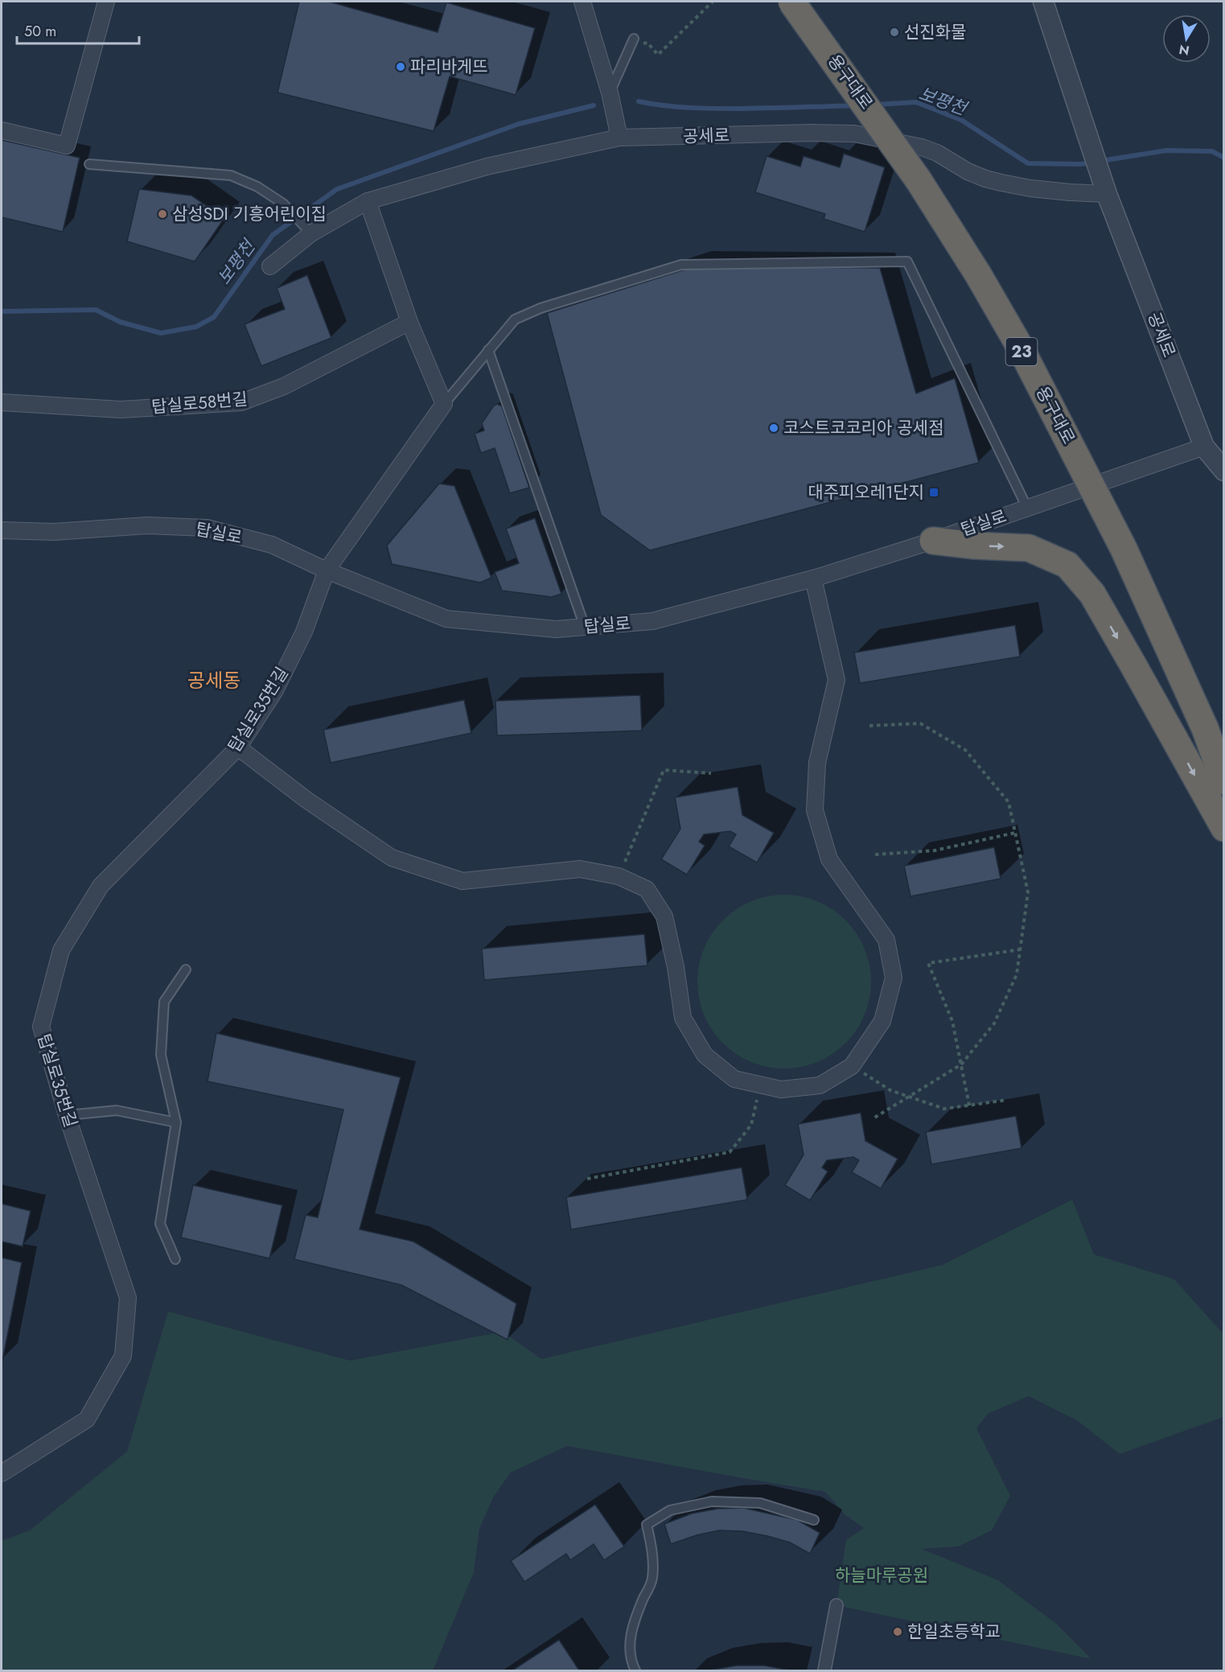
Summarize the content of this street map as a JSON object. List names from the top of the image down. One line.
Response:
{"streets":{"highway":["용구대로","23"],"street":["공세로","탑실로58번길","탑실로","탑실로35번길"]},"crossings":[["공세로","탑실로"],["탑실로","탑실로35번길"]],"districts":["공세동"],"water":["보평천"],"parks":["하늘마루공원"],"places":{"other":["선진화물","파리바게뜨","삼성SDI 기흥어린이집","코스트코코리아 공세점","한일초등학교"],"transit":["대주피오레1단지"]},"scale_bar":"50 m","north":"bottom"}
